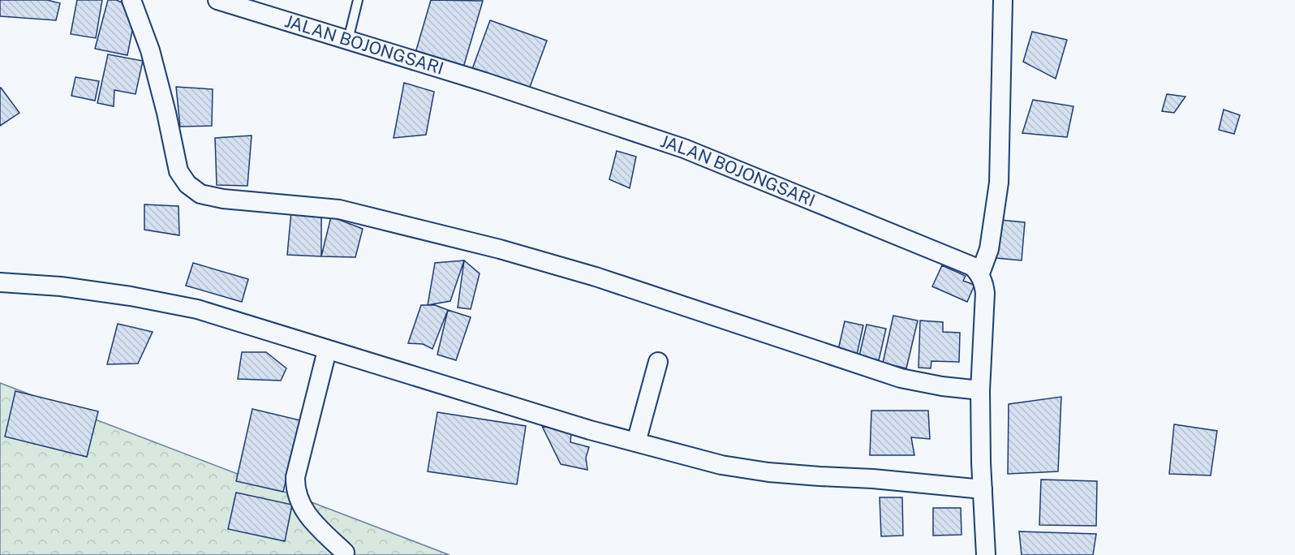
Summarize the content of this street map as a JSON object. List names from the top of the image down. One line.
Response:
{"streets":{"street":["JALAN BOJONGSARI"]}}
